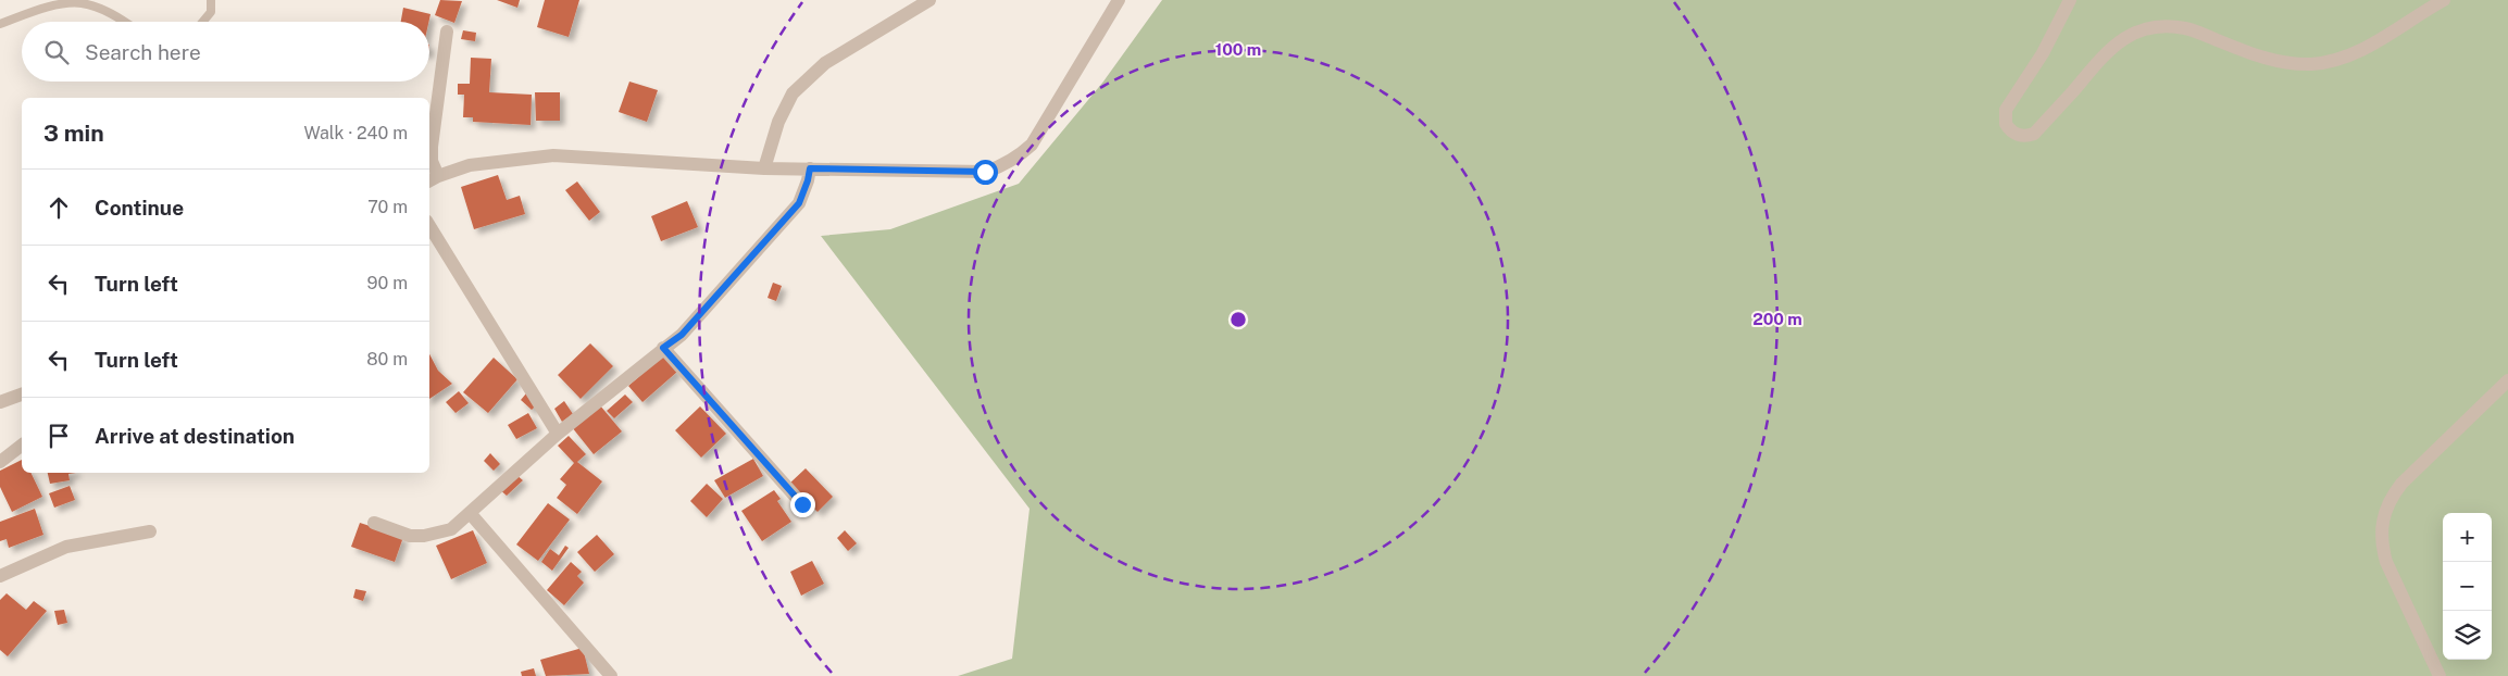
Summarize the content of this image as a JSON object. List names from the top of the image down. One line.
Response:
{"page":{"search":"Search here","heading":["3 min","Walk · 240 m"],"list":[["Continue","70 m"],["Turn left","90 m"],["Turn left","80 m"],"Arrive at destination"],"map_buttons":["+","−"]},"rings":["100 m","200 m"]}
